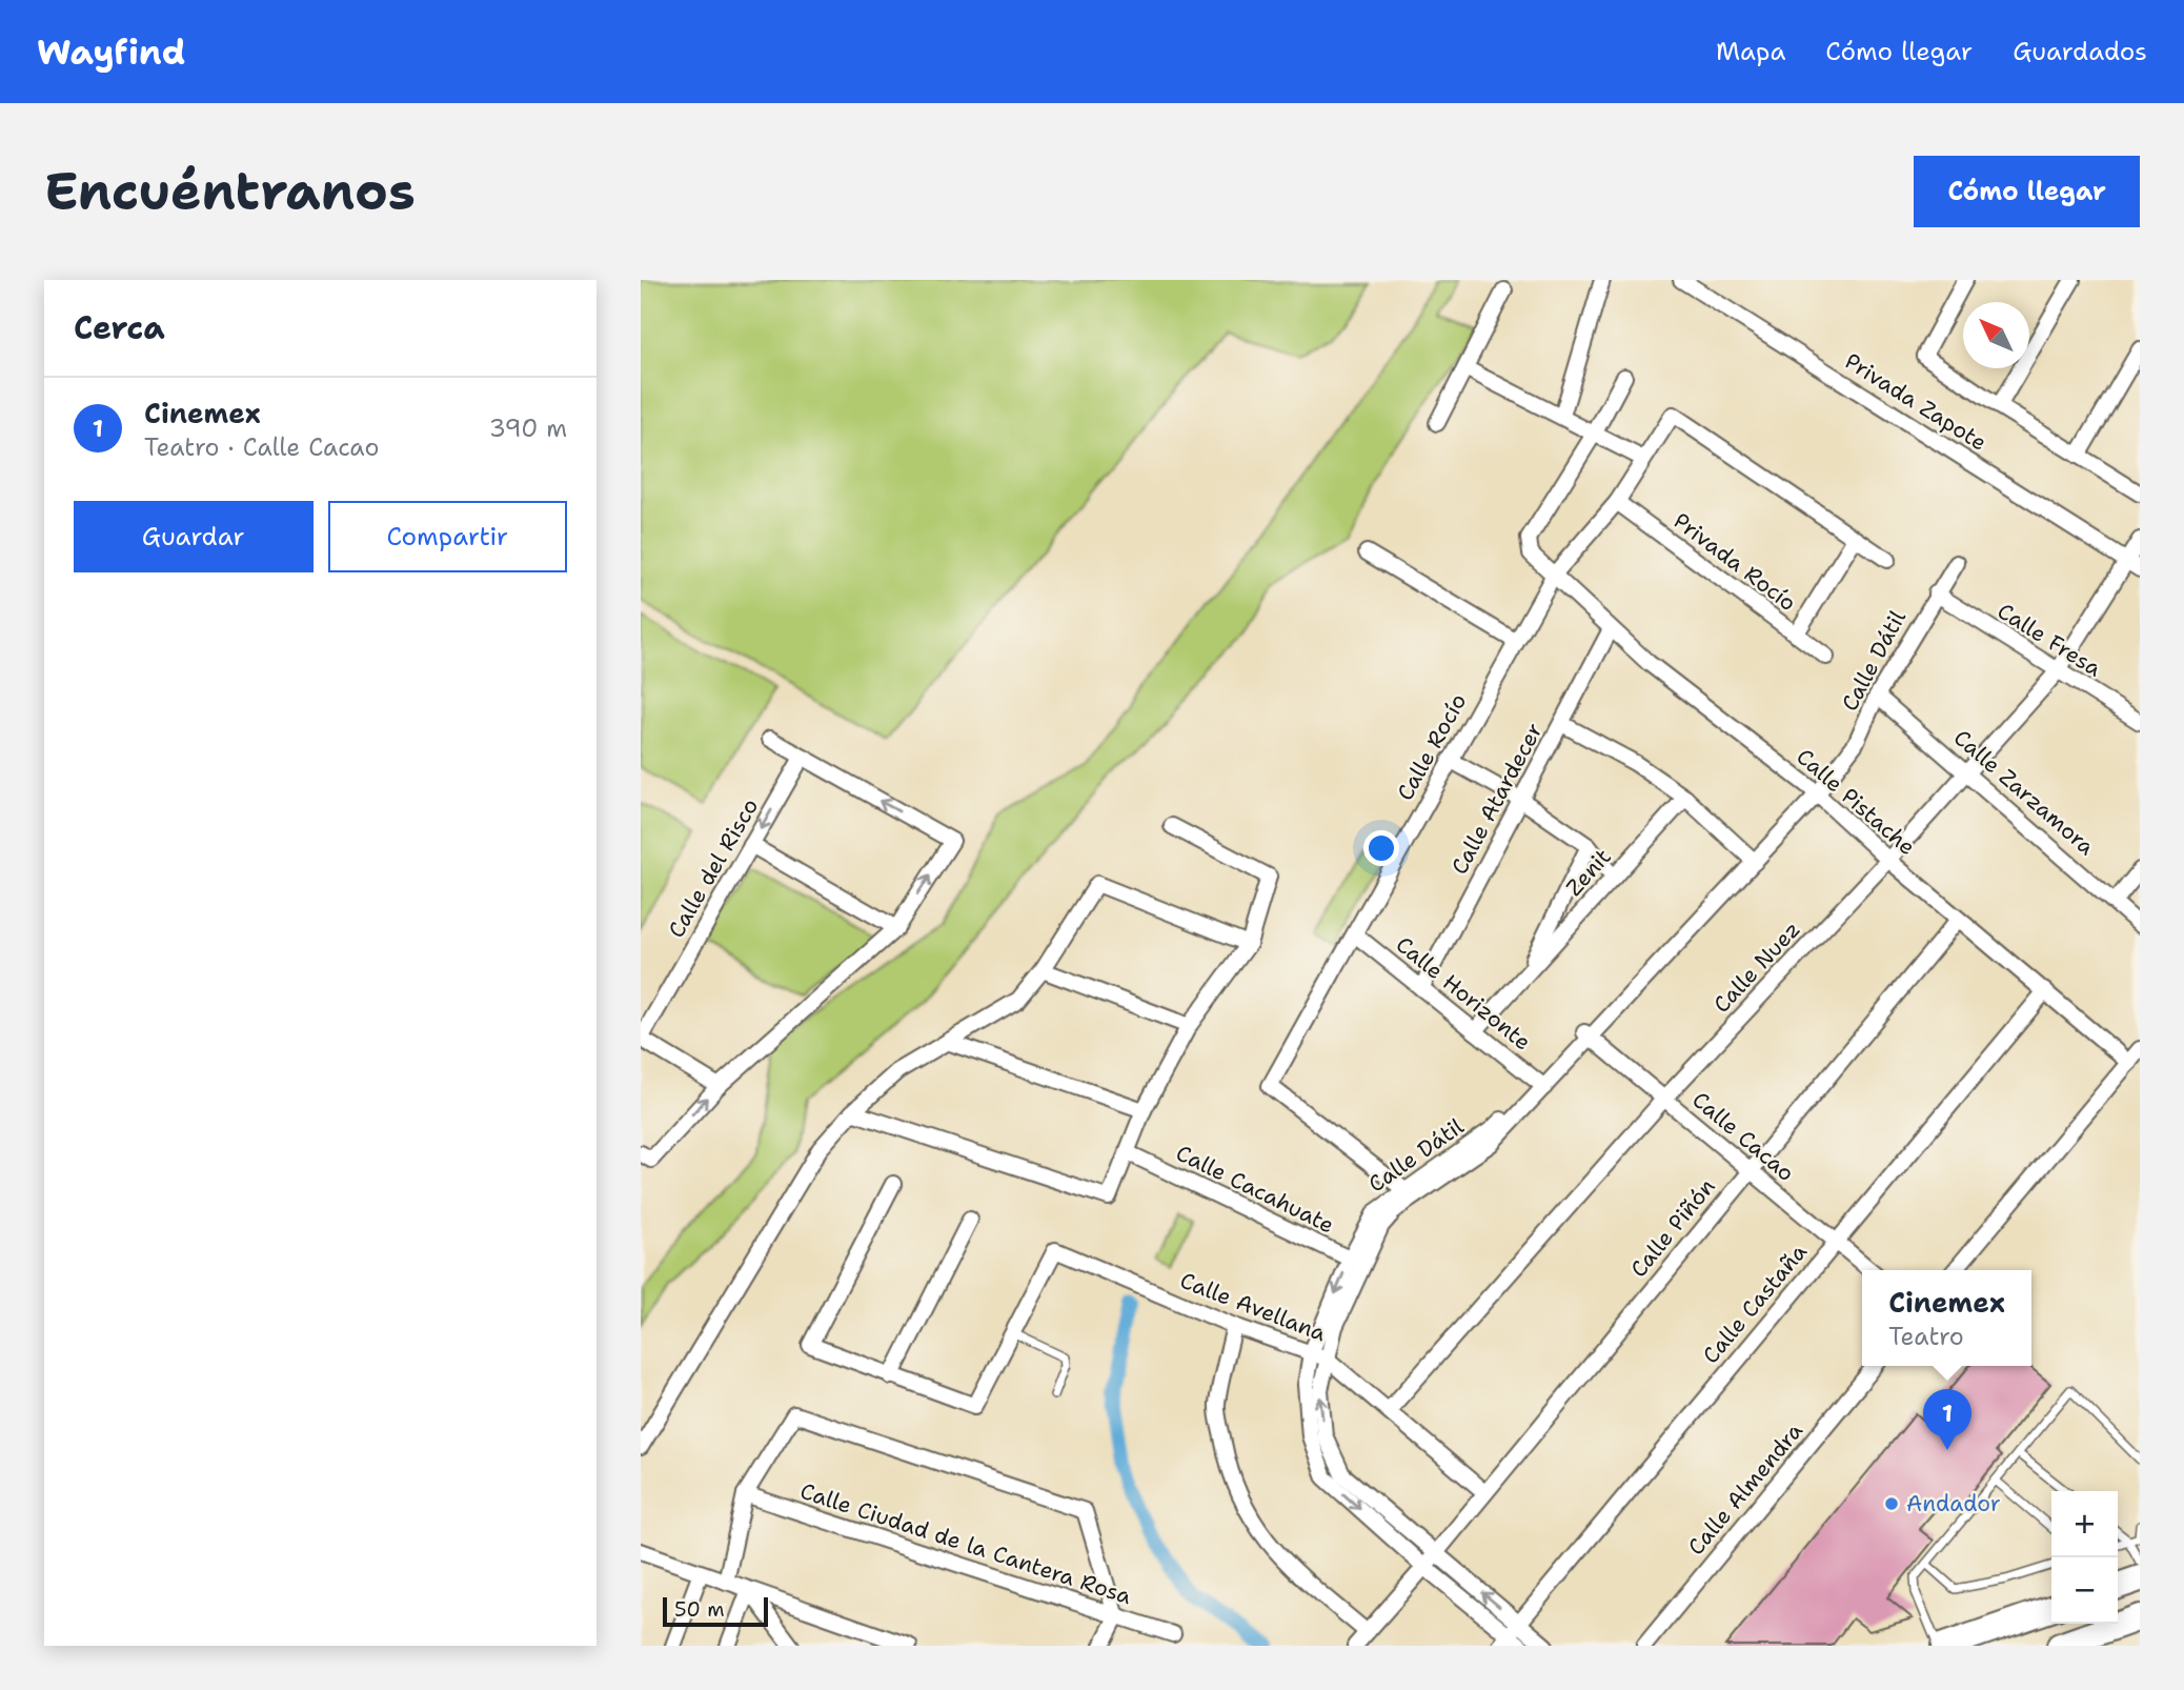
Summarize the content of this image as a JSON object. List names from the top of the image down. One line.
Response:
{"streets":{"street":["Privada Zapote","Privada Rocío","Calle Fresa","Calle Dátil","Calle Rocío","Calle Zarzamora","Calle Atardecer","Calle Pistache","Calle del Risco","Zenit","Calle Nuez","Calle Horizonte","Calle Cacao","Calle Cacahuate","Calle Piñón","Calle Castaña","Calle Avellana","Calle Almendra","Calle Ciudad de la Cantera Rosa"]},"crossings":[["Privada Zapote","Calle Nuez"],["Privada Rocío","Calle Rocío"],["Calle Fresa","Calle Dátil"],["Calle Fresa","Calle Nuez"],["Calle Dátil","Calle Rocío"],["Calle Dátil","Calle Zarzamora"],["Calle Dátil","Calle Pistache"],["Calle Dátil","Calle Horizonte"],["Calle Dátil","Calle Cacao"],["Calle Dátil","Calle Cacahuate"],["Calle Dátil","Calle Piñón"],["Calle Dátil","Calle Castaña"],["Calle Dátil","Calle Avellana"],["Calle Rocío","Calle Pistache"],["Calle Rocío","Calle Horizonte"],["Calle Zarzamora","Calle Nuez"],["Calle Atardecer","Calle Pistache"],["Calle Atardecer","Calle Horizonte"],["Calle Pistache","Calle Nuez"],["Calle Pistache","Calle Piñón"],["Calle Pistache","Calle Castaña"],["Zenit","Calle Horizonte"],["Calle Nuez","Calle Cacao"],["Calle Nuez","Calle Avellana"],["Calle Cacao","Calle Piñón"],["Calle Cacao","Calle Castaña"],["Calle Piñón","Calle Avellana"]],"places":["Andador"],"scale_bar":"50 m","north":"top left","page":{"header":"Wayfind","nav":["Mapa","Cómo llegar","Guardados"],"buttons":["Cómo llegar",["Guardar","Compartir"]],"title":"Encuéntranos","heading":"Cerca","list":[{"mark":"1","name":"Cinemex","note":"Teatro · Calle Cacao","value":"390 m"}],"popup":["Cinemex","Teatro"],"pins":"1","map_buttons":["+","−"],"scale":"50 m"}}
